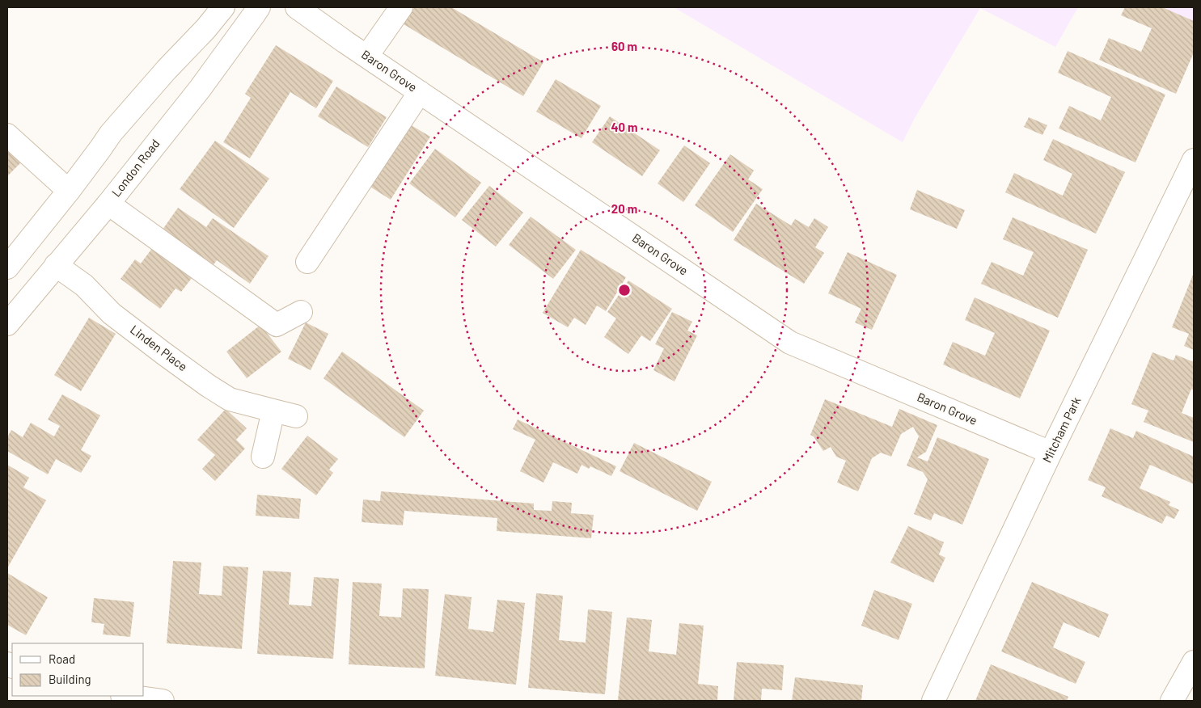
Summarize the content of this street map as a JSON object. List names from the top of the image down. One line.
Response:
{"streets":{"street":["Baron Grove","London Road","Linden Place","Mitcham Park"]},"crossings":[["Baron Grove","Mitcham Park"],["London Road","Linden Place"]],"legend":["Road","Building"],"rings":["60 m","40 m","20 m"]}
